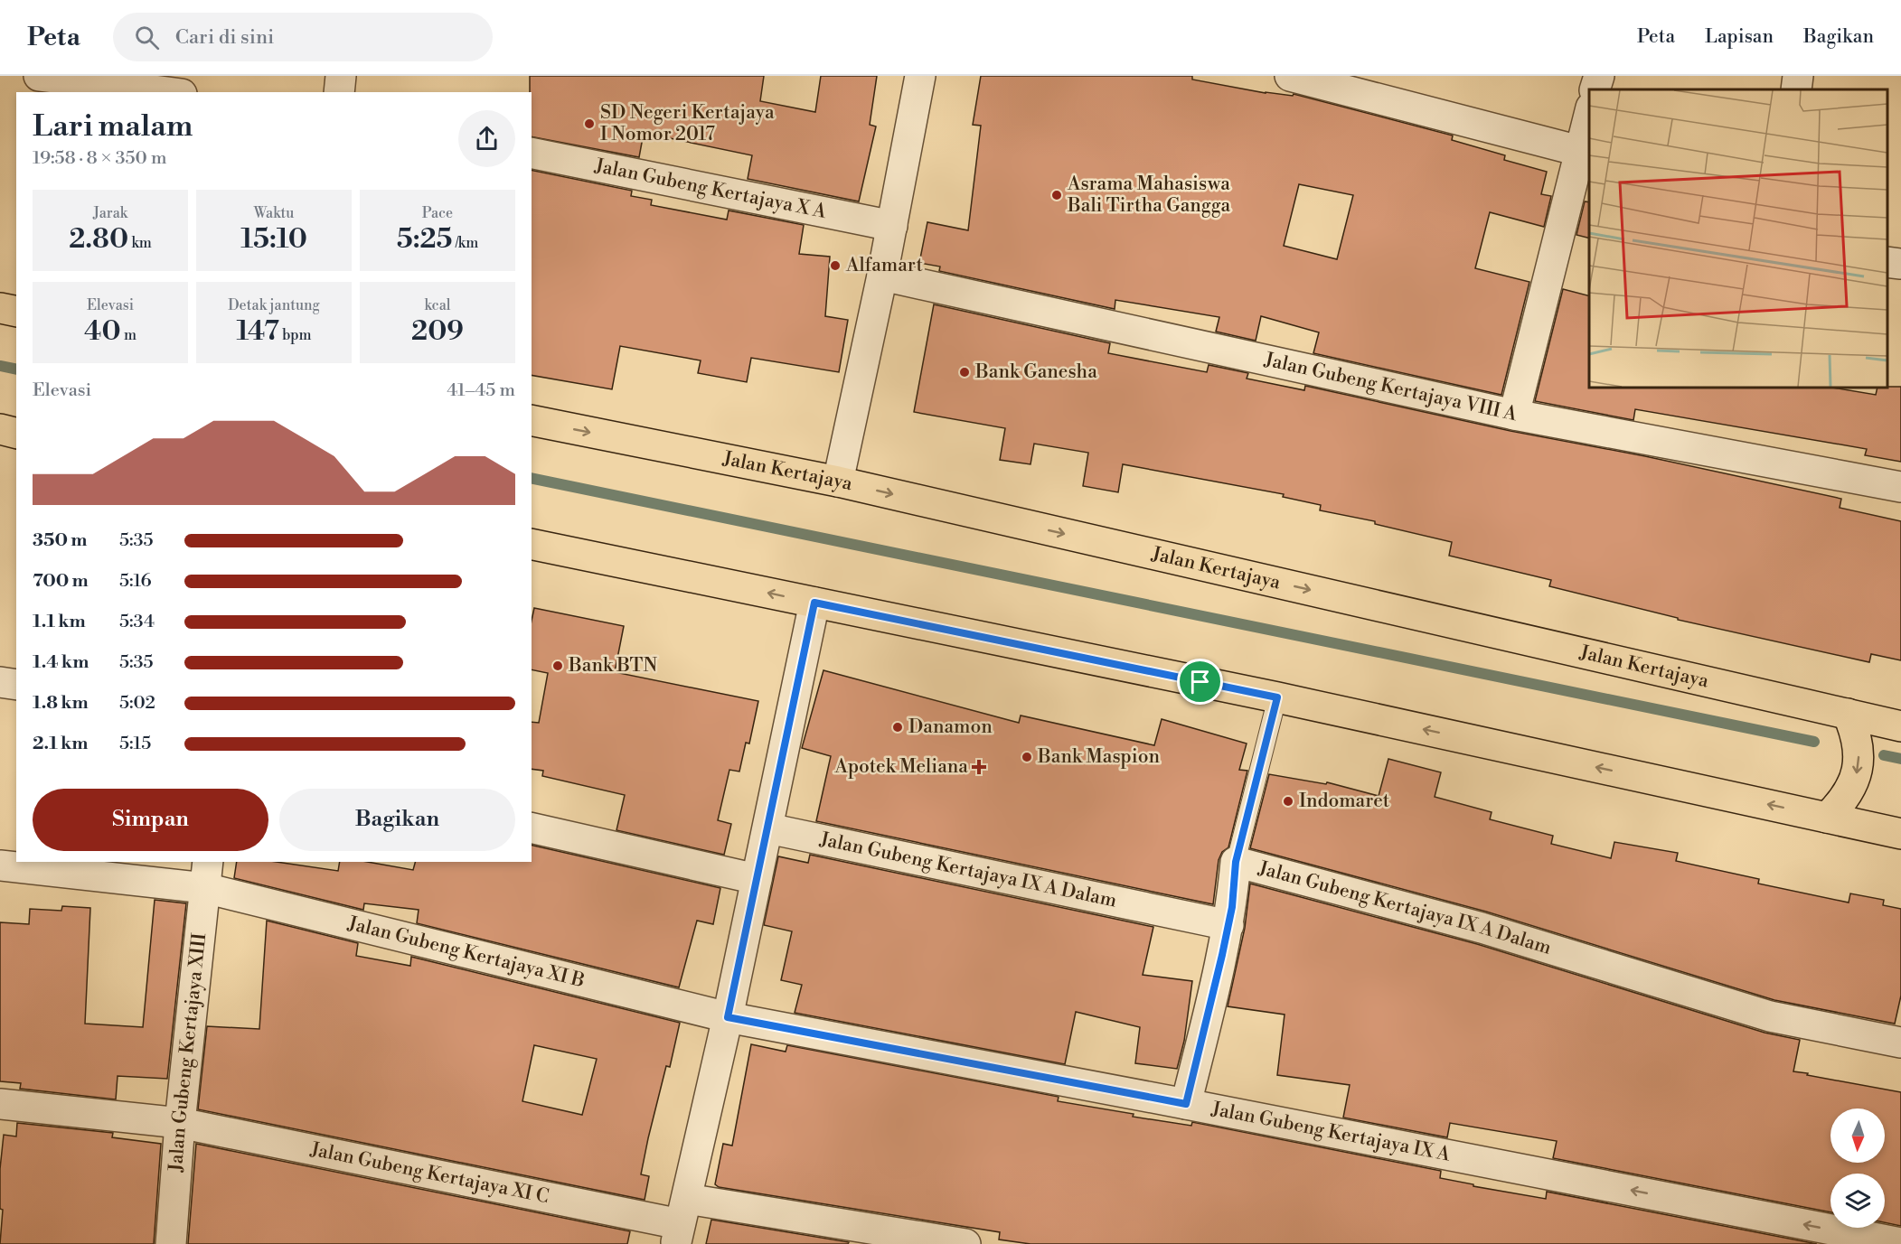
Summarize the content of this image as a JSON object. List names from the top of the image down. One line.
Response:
{"streets":{"main road":["Jalan Kertajaya"],"street":["Jalan Gubeng Kertajaya X A","Jalan Gubeng Kertajaya VIII A","Jalan Gubeng Kertajaya IX A Dalam","Jalan Gubeng Kertajaya XI B","Jalan Gubeng Kertajaya XIII","Jalan Gubeng Kertajaya IX A","Jalan Gubeng Kertajaya XI C"]},"crossings":[["Jalan Gubeng Kertajaya XI B","Jalan Gubeng Kertajaya XIII"],["Jalan Gubeng Kertajaya XI B","Jalan Gubeng Kertajaya IX A"],["Jalan Gubeng Kertajaya XIII","Jalan Gubeng Kertajaya XI C"]],"one_way":["Jalan Gubeng Kertajaya IX A"],"places":{"other":["SD Negeri Kertajaya I Nomor 2017","Asrama Mahasiswa Bali Tirtha Gangga","Alfamart","Bank Ganesha","Bank BTN","Danamon","Bank Maspion","Indomaret"],"health":["Apotek Meliana"]},"north":"bottom","page":{"header":"Peta","search":"Cari di sini","nav":["Peta","Lapisan","Bagikan"],"heading":["Lari malam","19:58 · 8 × 350 m"],"stats":[["Jarak","2.80 km"],["Waktu","15:10"],["Pace","5:25 /km"],["Elevasi","40 m"],["Detak jantung","147 bpm"],["kcal","209"]],"chart":["Elevasi","41–45 m"],"list":[{"name":"350 m","note":"5:35"},{"name":"700 m","note":"5:16"},{"name":"1.1 km","note":"5:34"},{"name":"1.4 km","note":"5:35"},{"name":"1.8 km","note":"5:02"},{"name":"2.1 km","note":"5:15"}],"buttons":["Simpan","Bagikan"]}}
